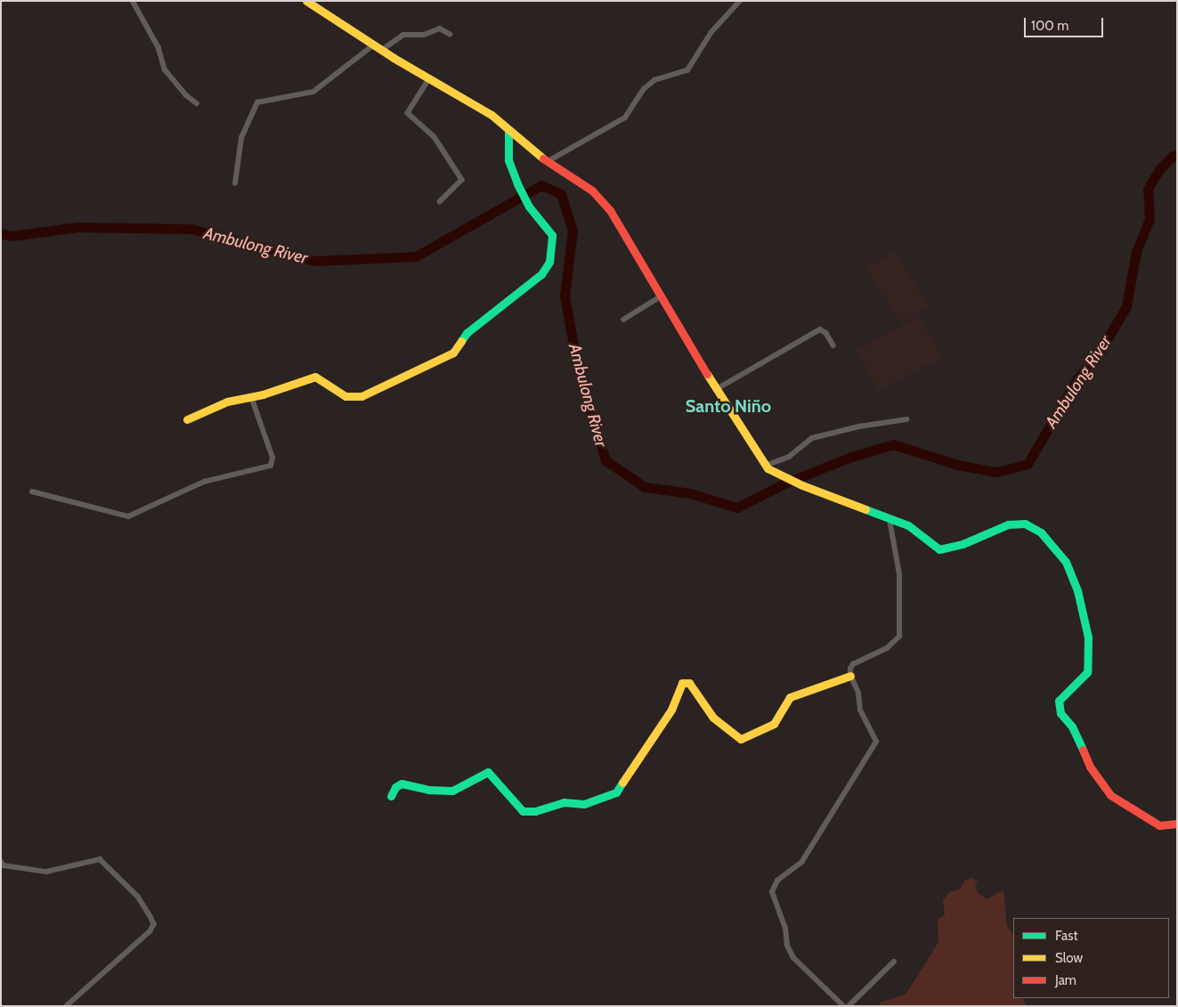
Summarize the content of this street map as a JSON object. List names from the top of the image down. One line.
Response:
{"districts":["Santo Niño"],"water":["Ambulong River"],"legend":["Fast","Slow","Jam"],"scale_bar":"100 m"}
